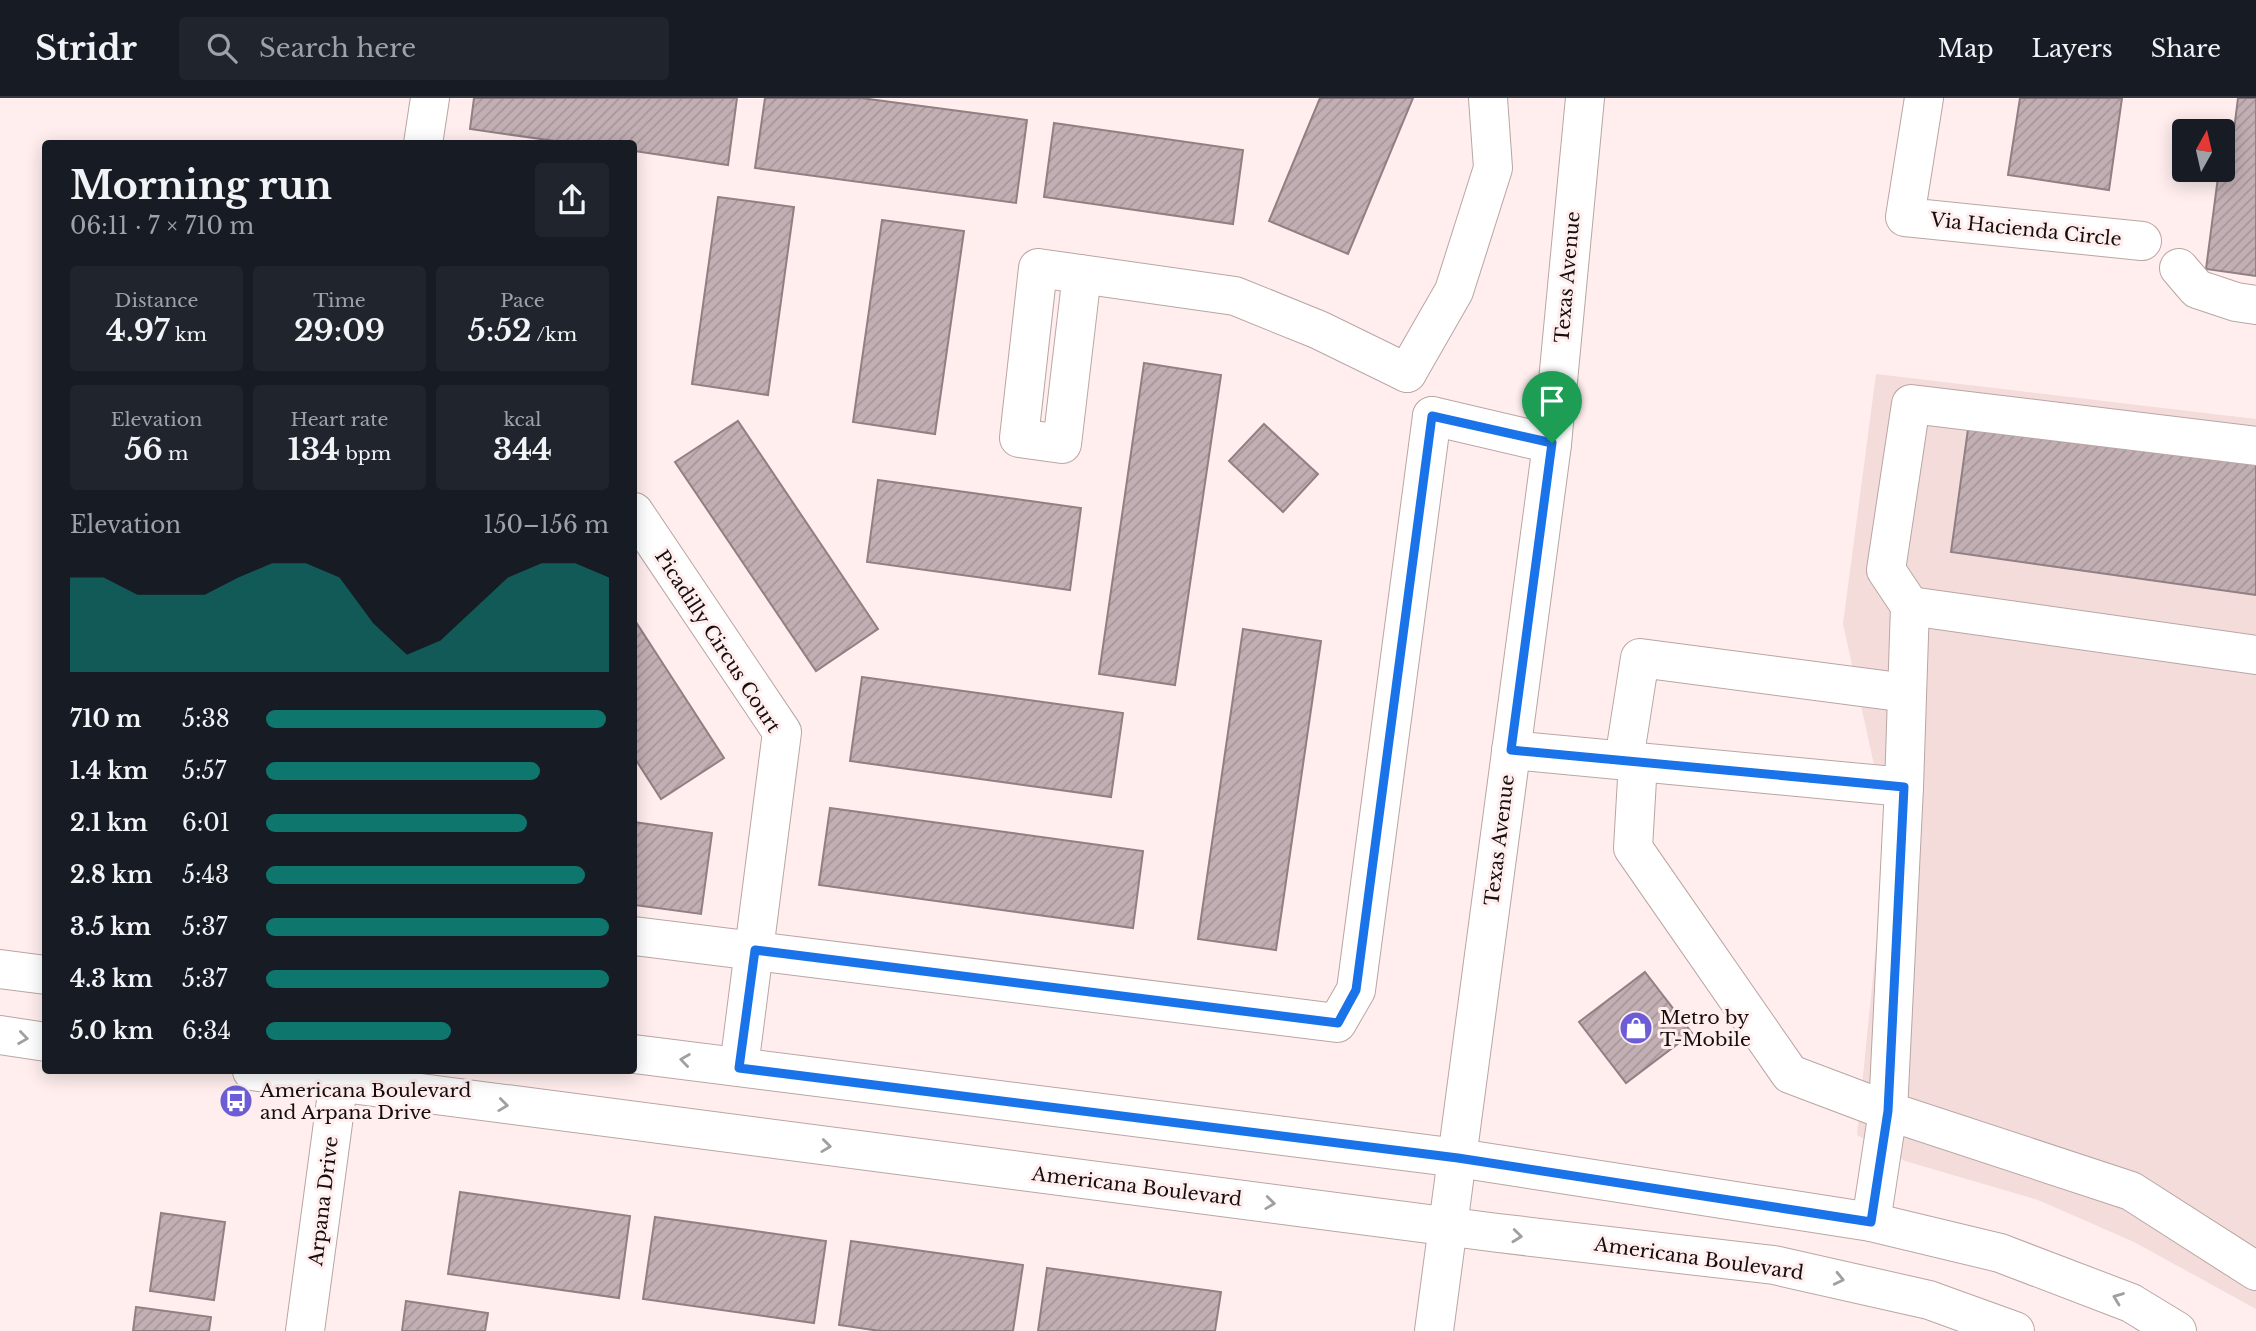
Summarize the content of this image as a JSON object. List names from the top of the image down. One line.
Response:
{"streets":{"street":["Via Hacienda Circle","Texas Avenue","Picadilly Circus Court","Americana Boulevard","Arpana Drive"]},"crossings":[["Texas Avenue","Americana Boulevard"],["Americana Boulevard","Arpana Drive"]],"places":{"shop":["Metro by T-Mobile"],"bus stop":["Americana Boulevard and Arpana Drive"]},"north":"top","page":{"header":"Stridr","search":"Search here","nav":["Map","Layers","Share"],"heading":["Morning run","06:11 · 7 × 710 m"],"stats":[["Distance","4.97 km"],["Time","29:09"],["Pace","5:52 /km"],["Elevation","56 m"],["Heart rate","134 bpm"],["kcal","344"]],"chart":["Elevation","150–156 m"],"list":[{"name":"710 m","note":"5:38"},{"name":"1.4 km","note":"5:57"},{"name":"2.1 km","note":"6:01"},{"name":"2.8 km","note":"5:43"},{"name":"3.5 km","note":"5:37"},{"name":"4.3 km","note":"5:37"},{"name":"5.0 km","note":"6:34"}]}}
